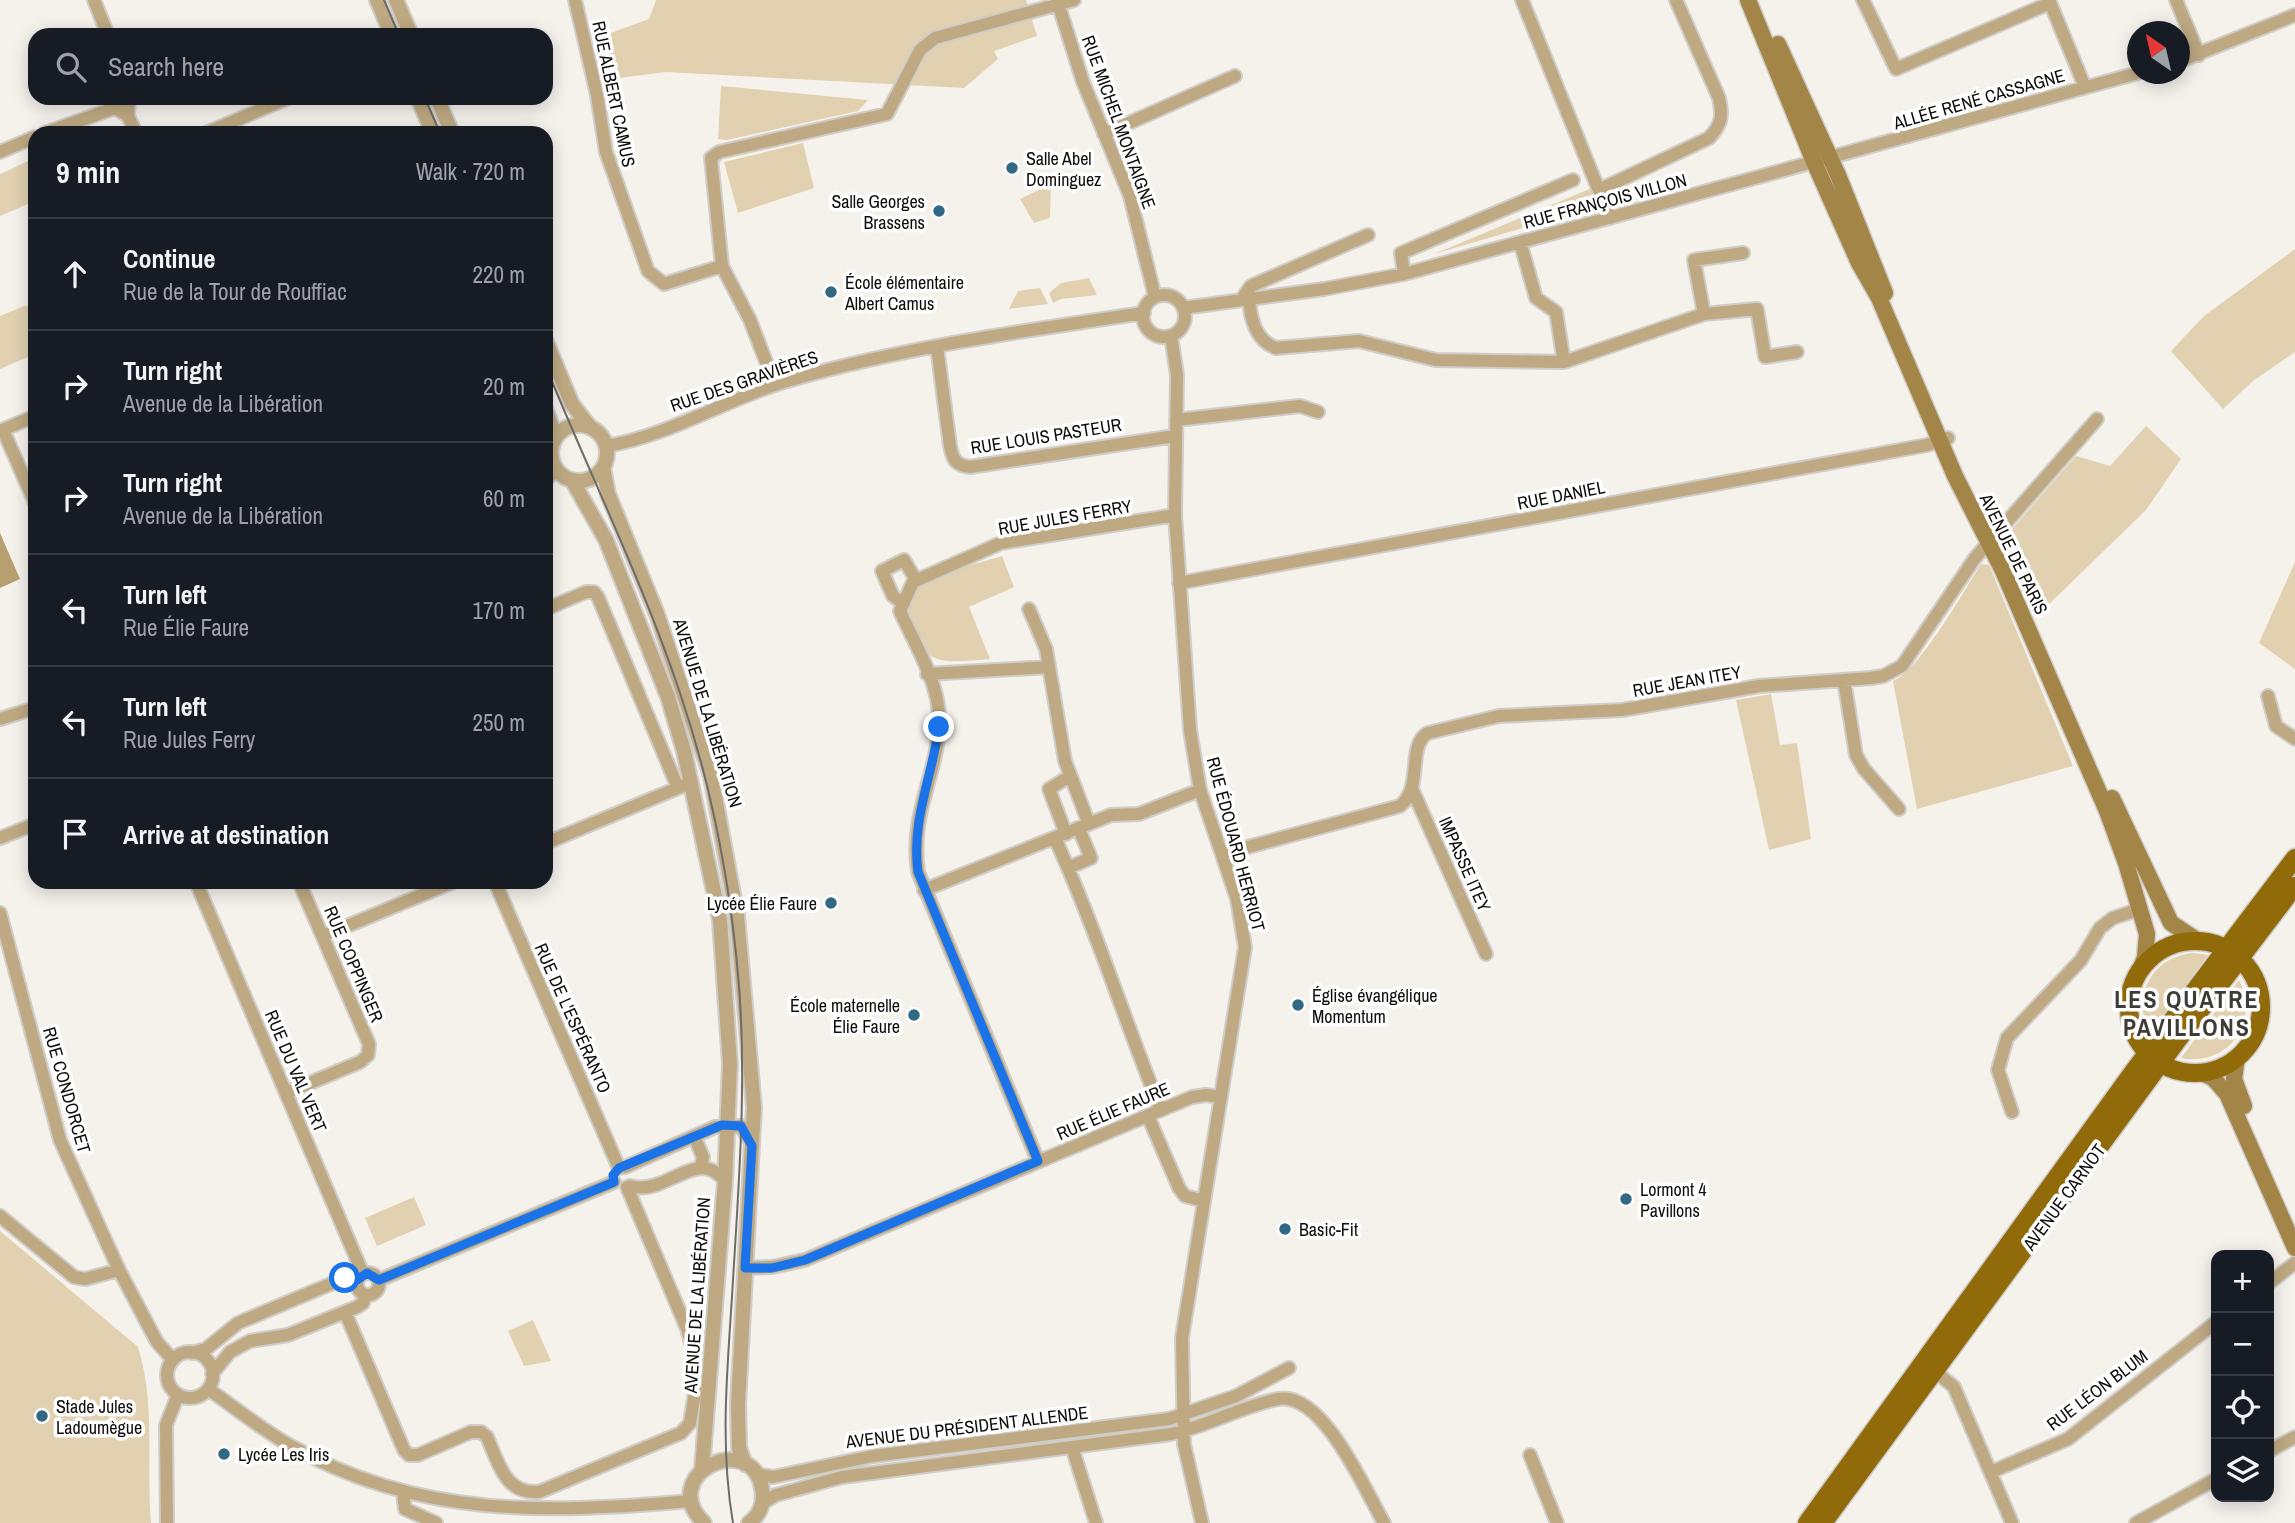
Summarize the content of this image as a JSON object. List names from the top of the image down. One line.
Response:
{"streets":{"main road":["AVENUE DE PARIS","AVENUE CARNOT"],"street":["RUE ALBERT CAMUS","ALLÉE RENÉ CASSAGNE","RUE MICHEL MONTAIGNE","RUE FRANÇOIS VILLON","RUE DES GRAVIÈRES","RUE LOUIS PASTEUR","RUE DANIEL","RUE JULES FERRY","RUE JEAN ITEY","AVENUE DE LA LIBÉRATION","RUE ÉDOUARD HERRIOT","IMPASSE ITEY","RUE COPPINGER","RUE DE L'ESPÉRANTO","RUE DU VAL VERT","RUE CONDORCET","RUE ÉLIE FAURE","RUE LÉON BLUM","AVENUE DU PRÉSIDENT ALLENDE"]},"crossings":[["ALLÉE RENÉ CASSAGNE","RUE FRANÇOIS VILLON"],["ALLÉE RENÉ CASSAGNE","AVENUE DE PARIS"],["RUE MICHEL MONTAIGNE","RUE FRANÇOIS VILLON"],["RUE MICHEL MONTAIGNE","RUE DES GRAVIÈRES"],["RUE MICHEL MONTAIGNE","RUE ÉDOUARD HERRIOT"],["RUE FRANÇOIS VILLON","RUE DES GRAVIÈRES"],["RUE FRANÇOIS VILLON","AVENUE DE PARIS"],["RUE FRANÇOIS VILLON","RUE ÉDOUARD HERRIOT"],["RUE DES GRAVIÈRES","RUE LOUIS PASTEUR"],["RUE DES GRAVIÈRES","RUE ÉDOUARD HERRIOT"],["RUE LOUIS PASTEUR","RUE ÉDOUARD HERRIOT"],["RUE DANIEL","AVENUE DE PARIS"],["RUE DANIEL","RUE ÉDOUARD HERRIOT"],["RUE JULES FERRY","RUE ÉDOUARD HERRIOT"],["AVENUE DE PARIS","RUE JEAN ITEY"],["RUE JEAN ITEY","IMPASSE ITEY"],["AVENUE DE LA LIBÉRATION","RUE ÉLIE FAURE"],["AVENUE DE LA LIBÉRATION","AVENUE DU PRÉSIDENT ALLENDE"],["RUE ÉDOUARD HERRIOT","RUE ÉLIE FAURE"],["RUE ÉDOUARD HERRIOT","AVENUE DU PRÉSIDENT ALLENDE"],["RUE COPPINGER","RUE DU VAL VERT"]],"districts":["LES QUATRE PAVILLONS"],"places":["Salle Abel Dominguez","Salle Georges Brassens","École élémentaire Albert Camus","Lycée Élie Faure","Église évangélique Momentum","École maternelle Élie Faure","Lormont 4 Pavillons","Basic-Fit","Stade Jules Ladoumègue","Lycée Les Iris"],"north":"top left","page":{"search":"Search here","heading":["9 min","Walk · 720 m"],"list":[["Continue","Rue de la Tour de Rouffiac","220 m"],["Turn right","Avenue de la Libération","20 m"],["Turn right","Avenue de la Libération","60 m"],["Turn left","Rue Élie Faure","170 m"],["Turn left","Rue Jules Ferry","250 m"],"Arrive at destination"],"map_buttons":["+","−"]}}
